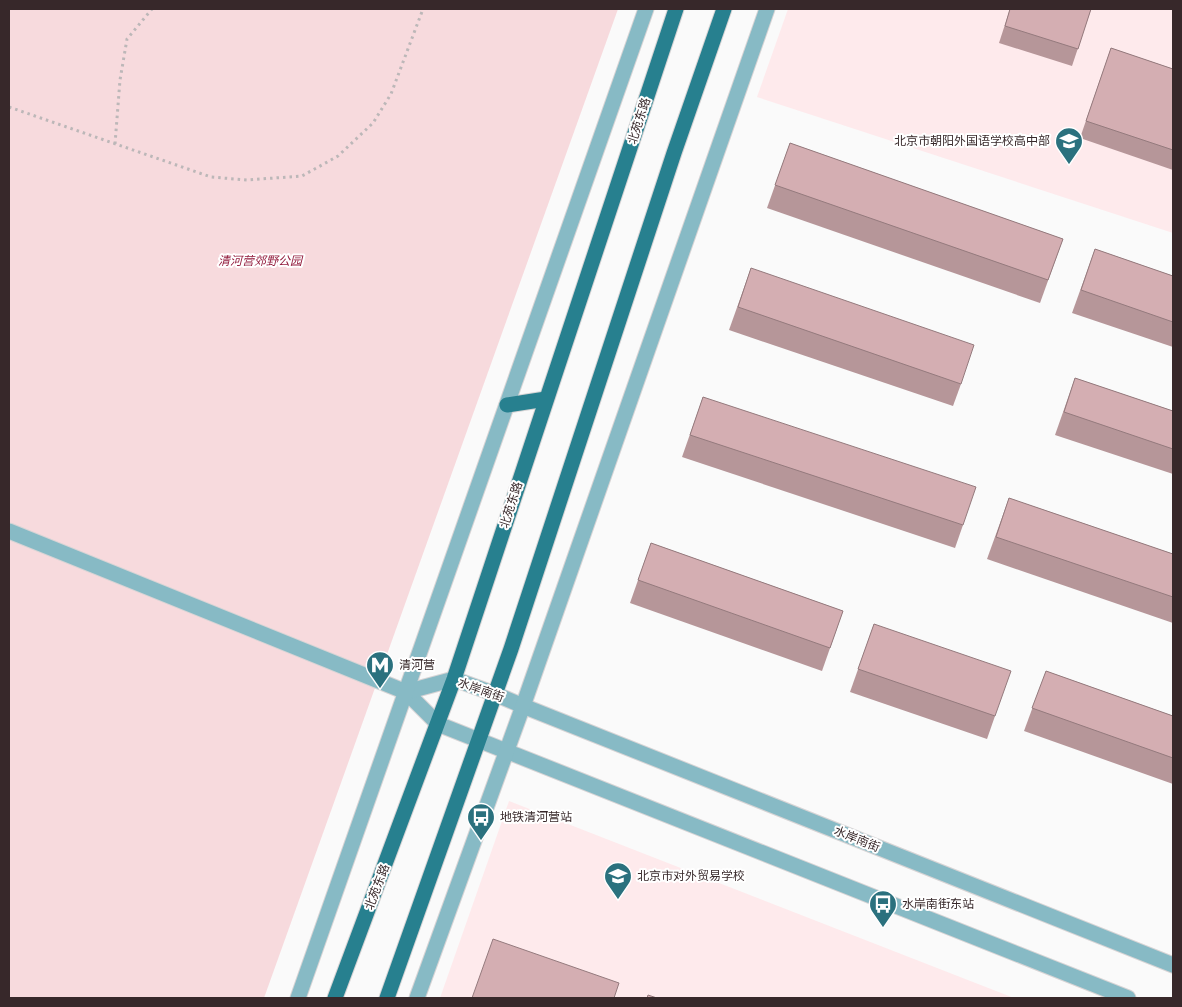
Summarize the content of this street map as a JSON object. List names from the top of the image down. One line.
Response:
{"streets":{"main road":["北苑东路"],"street":["水岸南街"]},"crossings":[["北苑东路","水岸南街"]],"parks":["清河营郊野公园"],"places":{"school or university":["北京市朝阳外国语学校高中部","北京市对外贸易学校"],"metro station":["清河营"],"bus stop":["地铁清河营站","水岸南街东站"]}}
